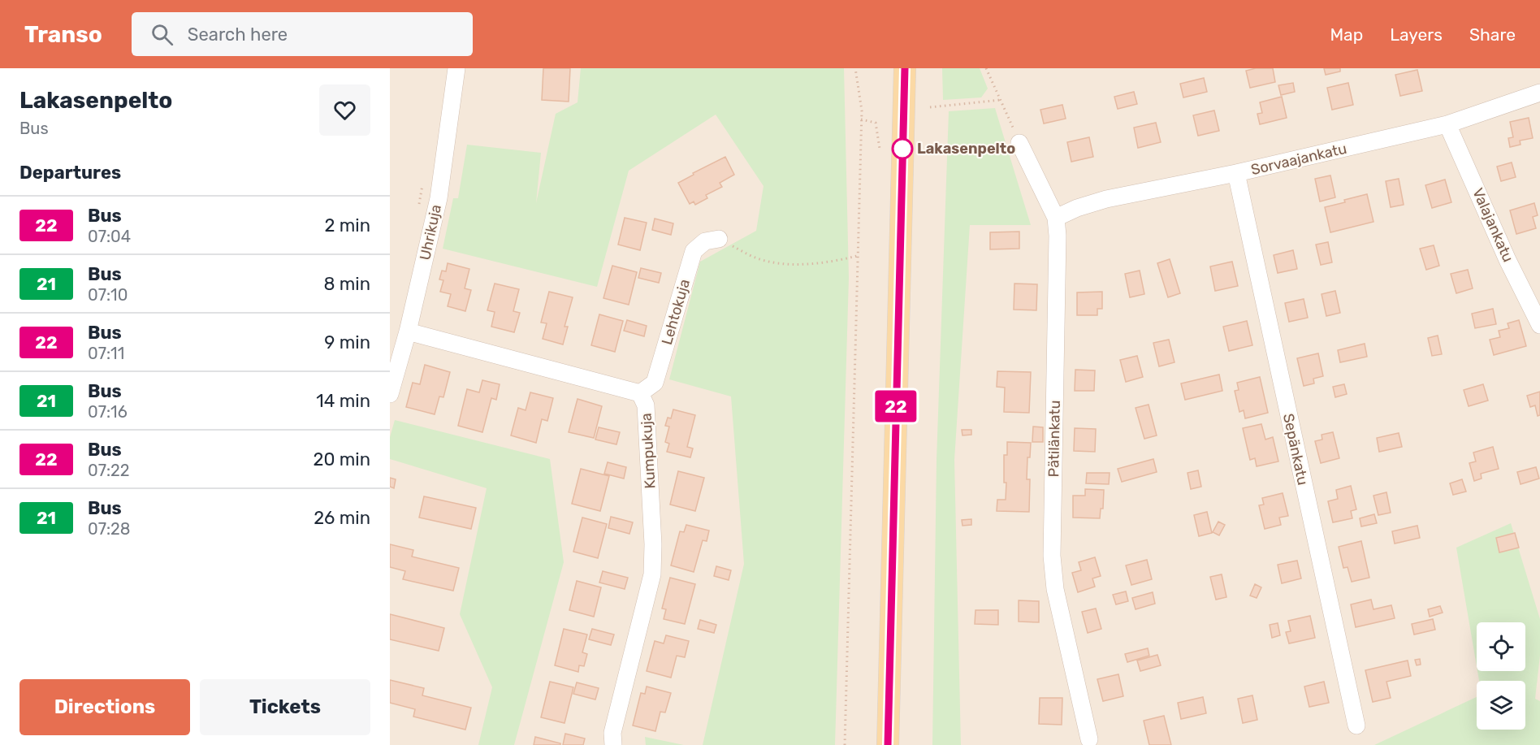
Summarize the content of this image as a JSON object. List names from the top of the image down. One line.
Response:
{"streets":{"street":["Sorvaajankatu","Valajankatu","Uhrikuja","Lehtokuja","Pätilänkatu","Sepänkatu","Kumpukuja"]},"crossings":[["Sorvaajankatu","Valajankatu"],["Sorvaajankatu","Pätilänkatu"],["Sorvaajankatu","Sepänkatu"],["Uhrikuja","Kumpukuja"],["Lehtokuja","Kumpukuja"]],"places":["Lakasenpelto"],"lines":["bus line 22"],"page":{"header":"Transo","search":"Search here","nav":["Map","Layers","Share"],"heading":[["Lakasenpelto","Bus"],"Departures"],"on_map":"22","list":[{"mark":"22","name":"Bus","note":"07:04","value":"2 min"},{"mark":"21","name":"Bus","note":"07:10","value":"8 min"},{"mark":"22","name":"Bus","note":"07:11","value":"9 min"},{"mark":"21","name":"Bus","note":"07:16","value":"14 min"},{"mark":"22","name":"Bus","note":"07:22","value":"20 min"},{"mark":"21","name":"Bus","note":"07:28","value":"26 min"}],"buttons":["Directions","Tickets"]}}
